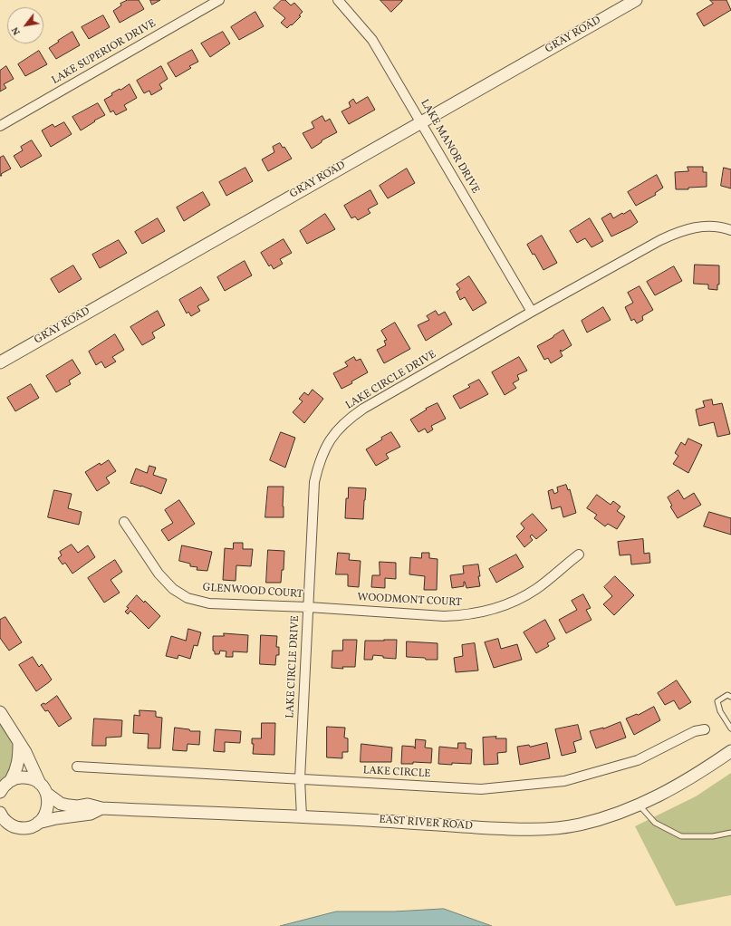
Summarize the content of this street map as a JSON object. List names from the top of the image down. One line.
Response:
{"streets":{"street":["GRAY ROAD","LAKE SUPERIOR DRIVE","LAKE MANOR DRIVE","LAKE CIRCLE DRIVE","GLENWOOD COURT","WOODMONT COURT","LAKE CIRCLE","EAST RIVER ROAD"]},"crossings":[["GRAY ROAD","LAKE MANOR DRIVE"],["LAKE MANOR DRIVE","LAKE CIRCLE DRIVE"],["LAKE CIRCLE DRIVE","GLENWOOD COURT"],["LAKE CIRCLE DRIVE","WOODMONT COURT"],["LAKE CIRCLE DRIVE","LAKE CIRCLE"],["LAKE CIRCLE DRIVE","EAST RIVER ROAD"],["GLENWOOD COURT","WOODMONT COURT"]],"north":"bottom left"}
